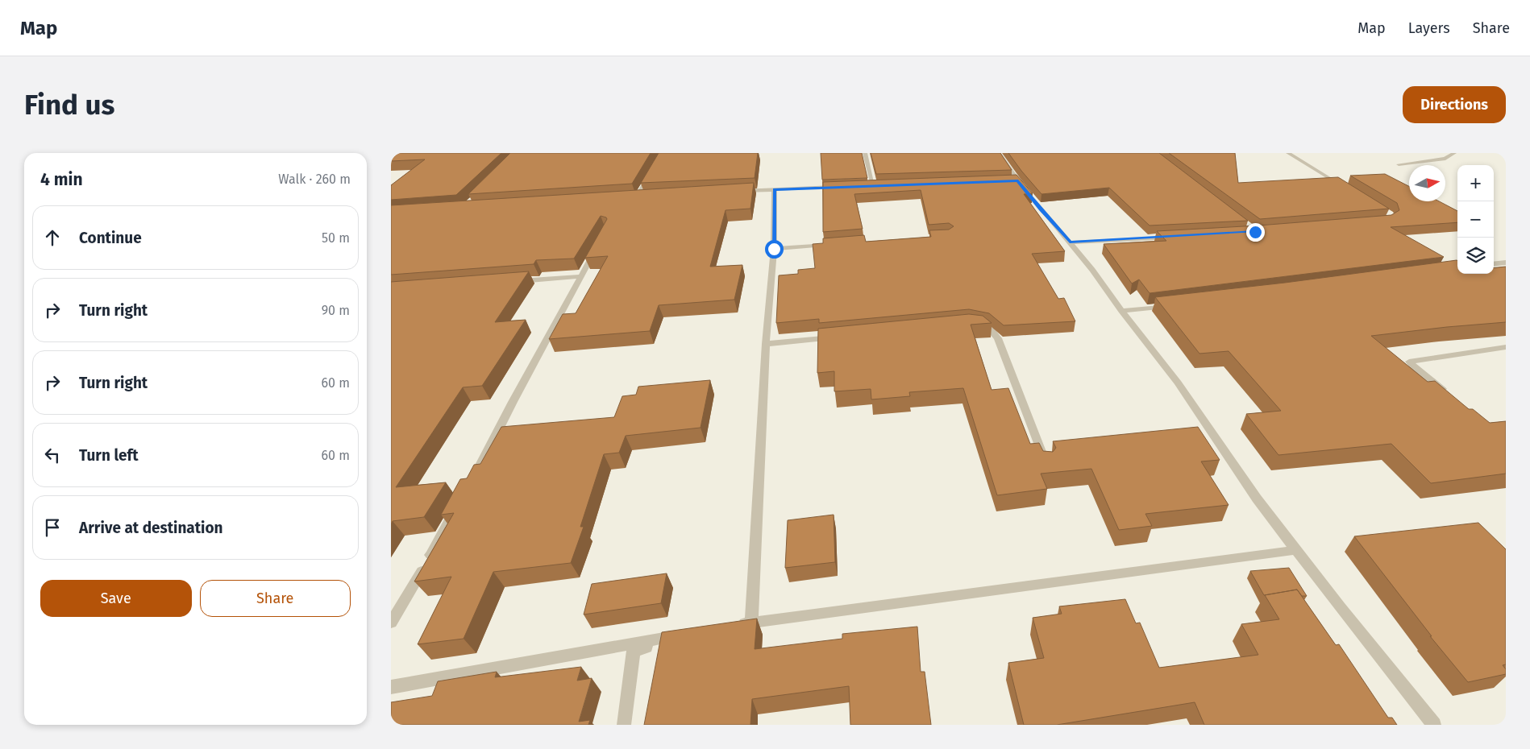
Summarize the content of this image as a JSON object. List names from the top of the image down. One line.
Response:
{"north":"right","page":{"header":"Map","nav":["Map","Layers","Share"],"buttons":["Directions",["Save","Share"]],"title":"Find us","heading":["4 min","Walk · 260 m"],"map_buttons":["+","−"],"list":[["Continue","50 m"],["Turn right","90 m"],["Turn right","60 m"],["Turn left","60 m"],"Arrive at destination"]}}
